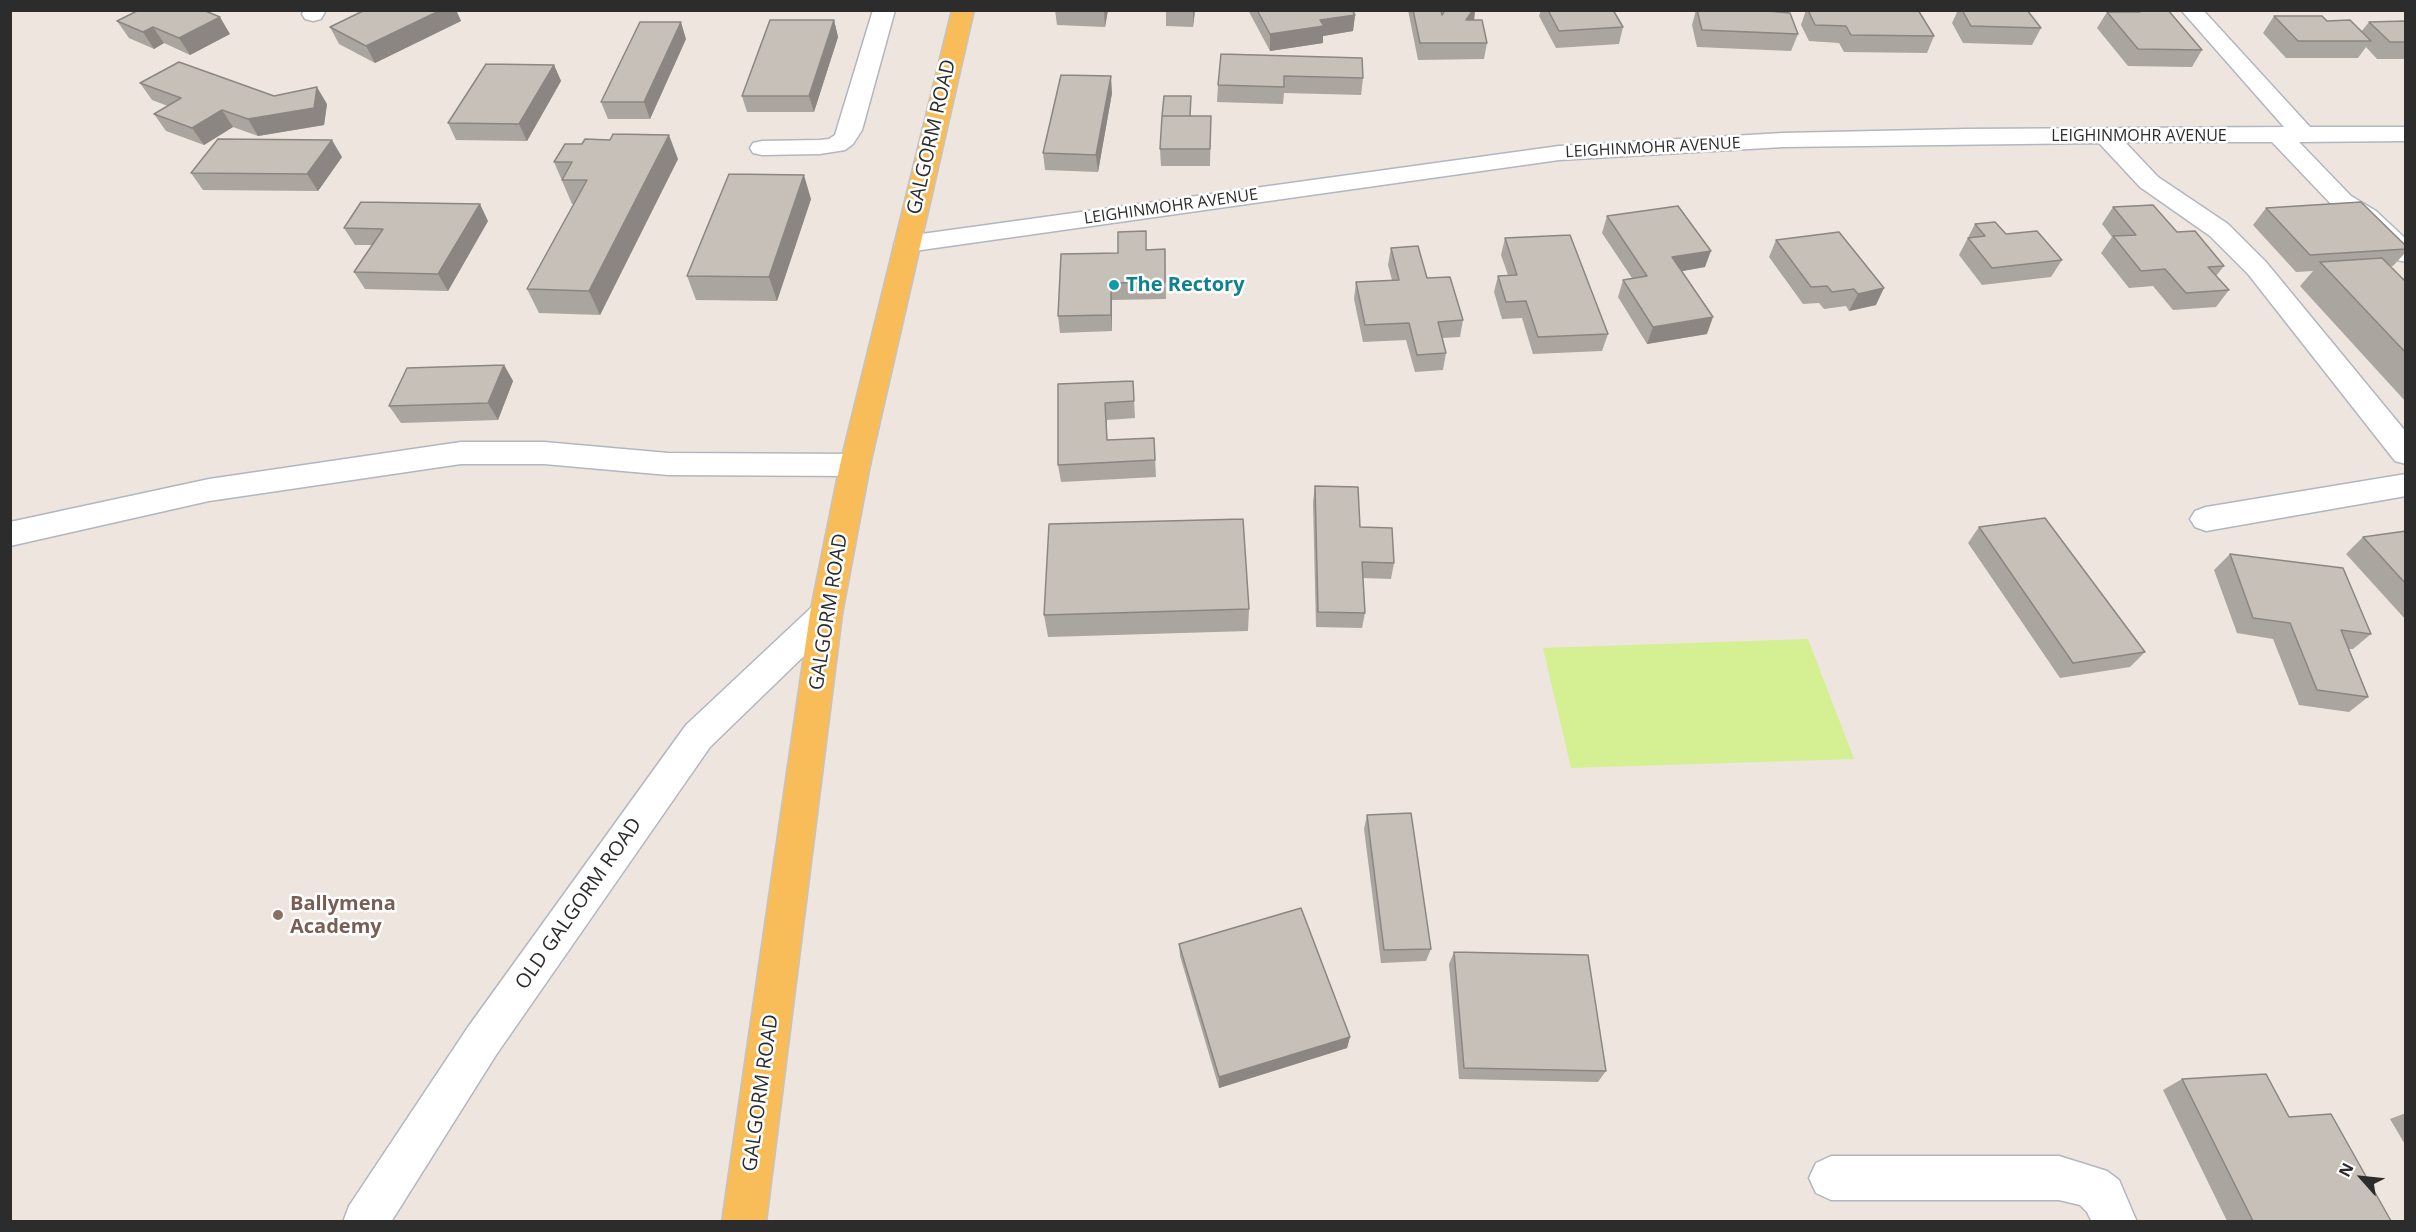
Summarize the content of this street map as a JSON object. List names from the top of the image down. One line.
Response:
{"streets":{"main road":["GALGORM ROAD"],"street":["LEIGHINMOHR AVENUE","OLD GALGORM ROAD"]},"crossings":[["LEIGHINMOHR AVENUE","GALGORM ROAD"],["GALGORM ROAD","OLD GALGORM ROAD"]],"places":["The Rectory","Ballymena Academy"],"north":"top left"}
